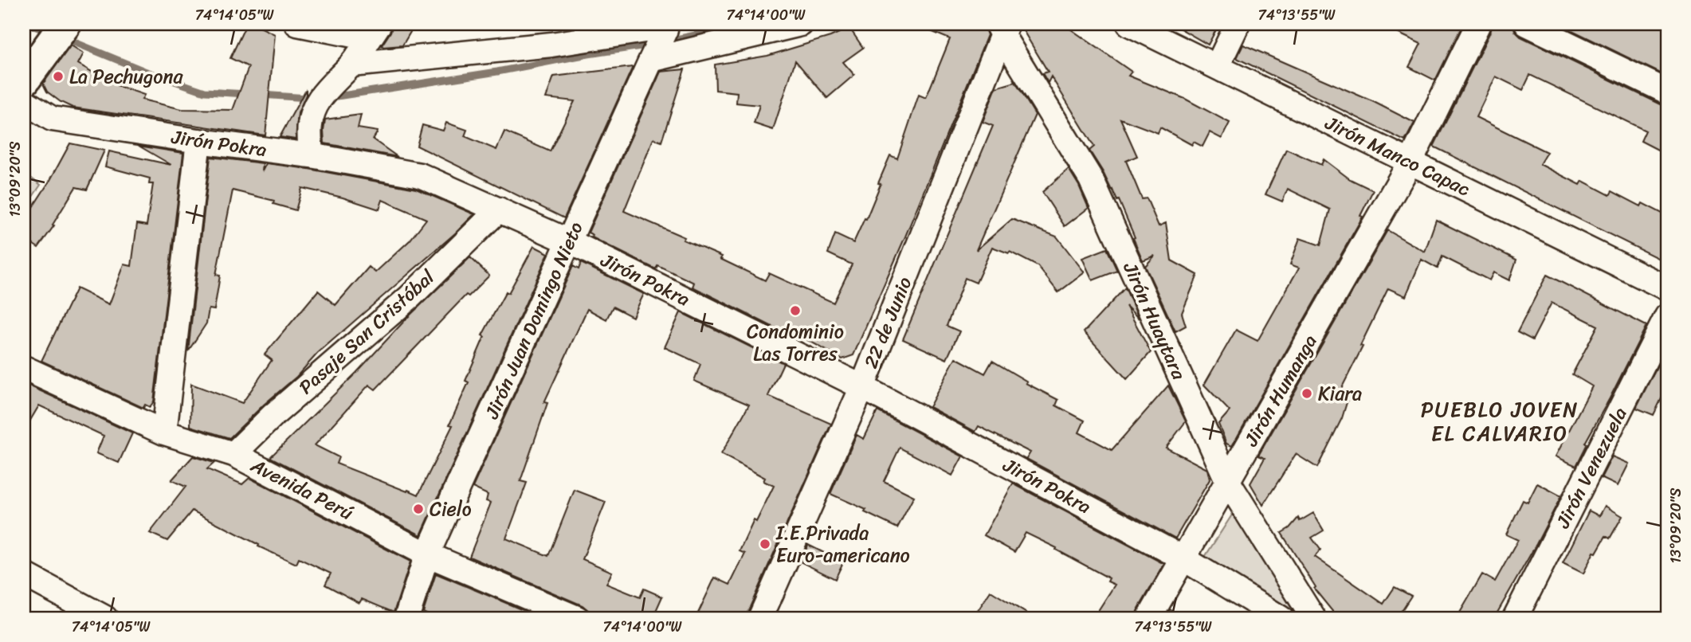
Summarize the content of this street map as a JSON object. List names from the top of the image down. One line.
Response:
{"streets":{"street":["Jirón Pokra","Jirón Manco Capac","Jirón Juan Domingo Nieto","Jirón Huaytara","22 de Junio","Pasaje San Cristóbal","Jirón Humanga","Jirón Venezuela","Avenida Perú"]},"crossings":[["Jirón Pokra","Jirón Juan Domingo Nieto"],["Jirón Pokra","22 de Junio"],["Jirón Pokra","Pasaje San Cristóbal"],["Jirón Pokra","Jirón Humanga"],["Jirón Manco Capac","Jirón Humanga"],["Jirón Juan Domingo Nieto","Avenida Perú"],["Jirón Huaytara","22 de Junio"],["Jirón Huaytara","Jirón Humanga"],["Pasaje San Cristóbal","Avenida Perú"]],"districts":["PUEBLO JOVEN EL CALVARIO"],"places":["La Pechugona","Condominio Las Torres","Kiara","Cielo","I.E.Privada Euro-americano"],"coordinates":["74°14'05\"W","74°14'00\"W","74°13'55\"W","13°09'20\"S"]}
